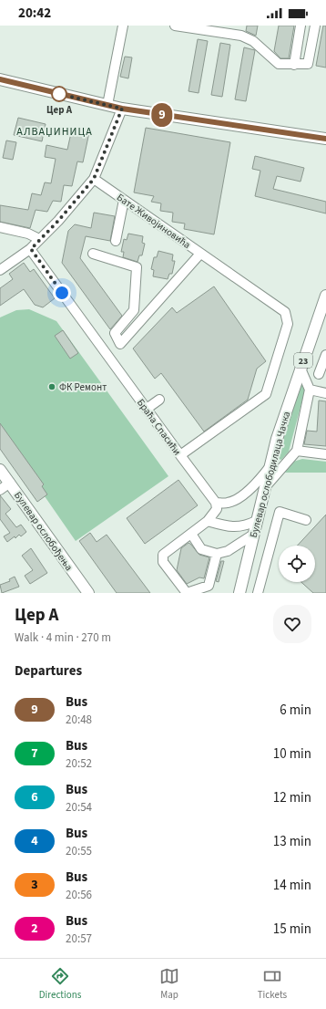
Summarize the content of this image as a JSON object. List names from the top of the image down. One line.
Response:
{"streets":{"main road":["23","Булевар ослободилаца Чачка","Булевар ослобођења"],"street":["Бате Живојиновића","Браћа Спасићи"]},"crossings":[["Бате Живојиновића","Браћа Спасићи"]],"districts":["АЛВАЏИНИЦА"],"places":["Цер А","ФК Ремонт"],"lines":["bus line 9"],"page":{"status":"20:42","on_map":"9","heading":[["Цер А","Walk · 4 min · 270 m"],"Departures"],"list":[{"mark":"9","name":"Bus","note":"20:48","value":"6 min"},{"mark":"7","name":"Bus","note":"20:52","value":"10 min"},{"mark":"6","name":"Bus","note":"20:54","value":"12 min"},{"mark":"4","name":"Bus","note":"20:55","value":"13 min"},{"mark":"3","name":"Bus","note":"20:56","value":"14 min"},{"mark":"2","name":"Bus","note":"20:57","value":"15 min"}],"tabs":["Directions","Map","Tickets"]}}
